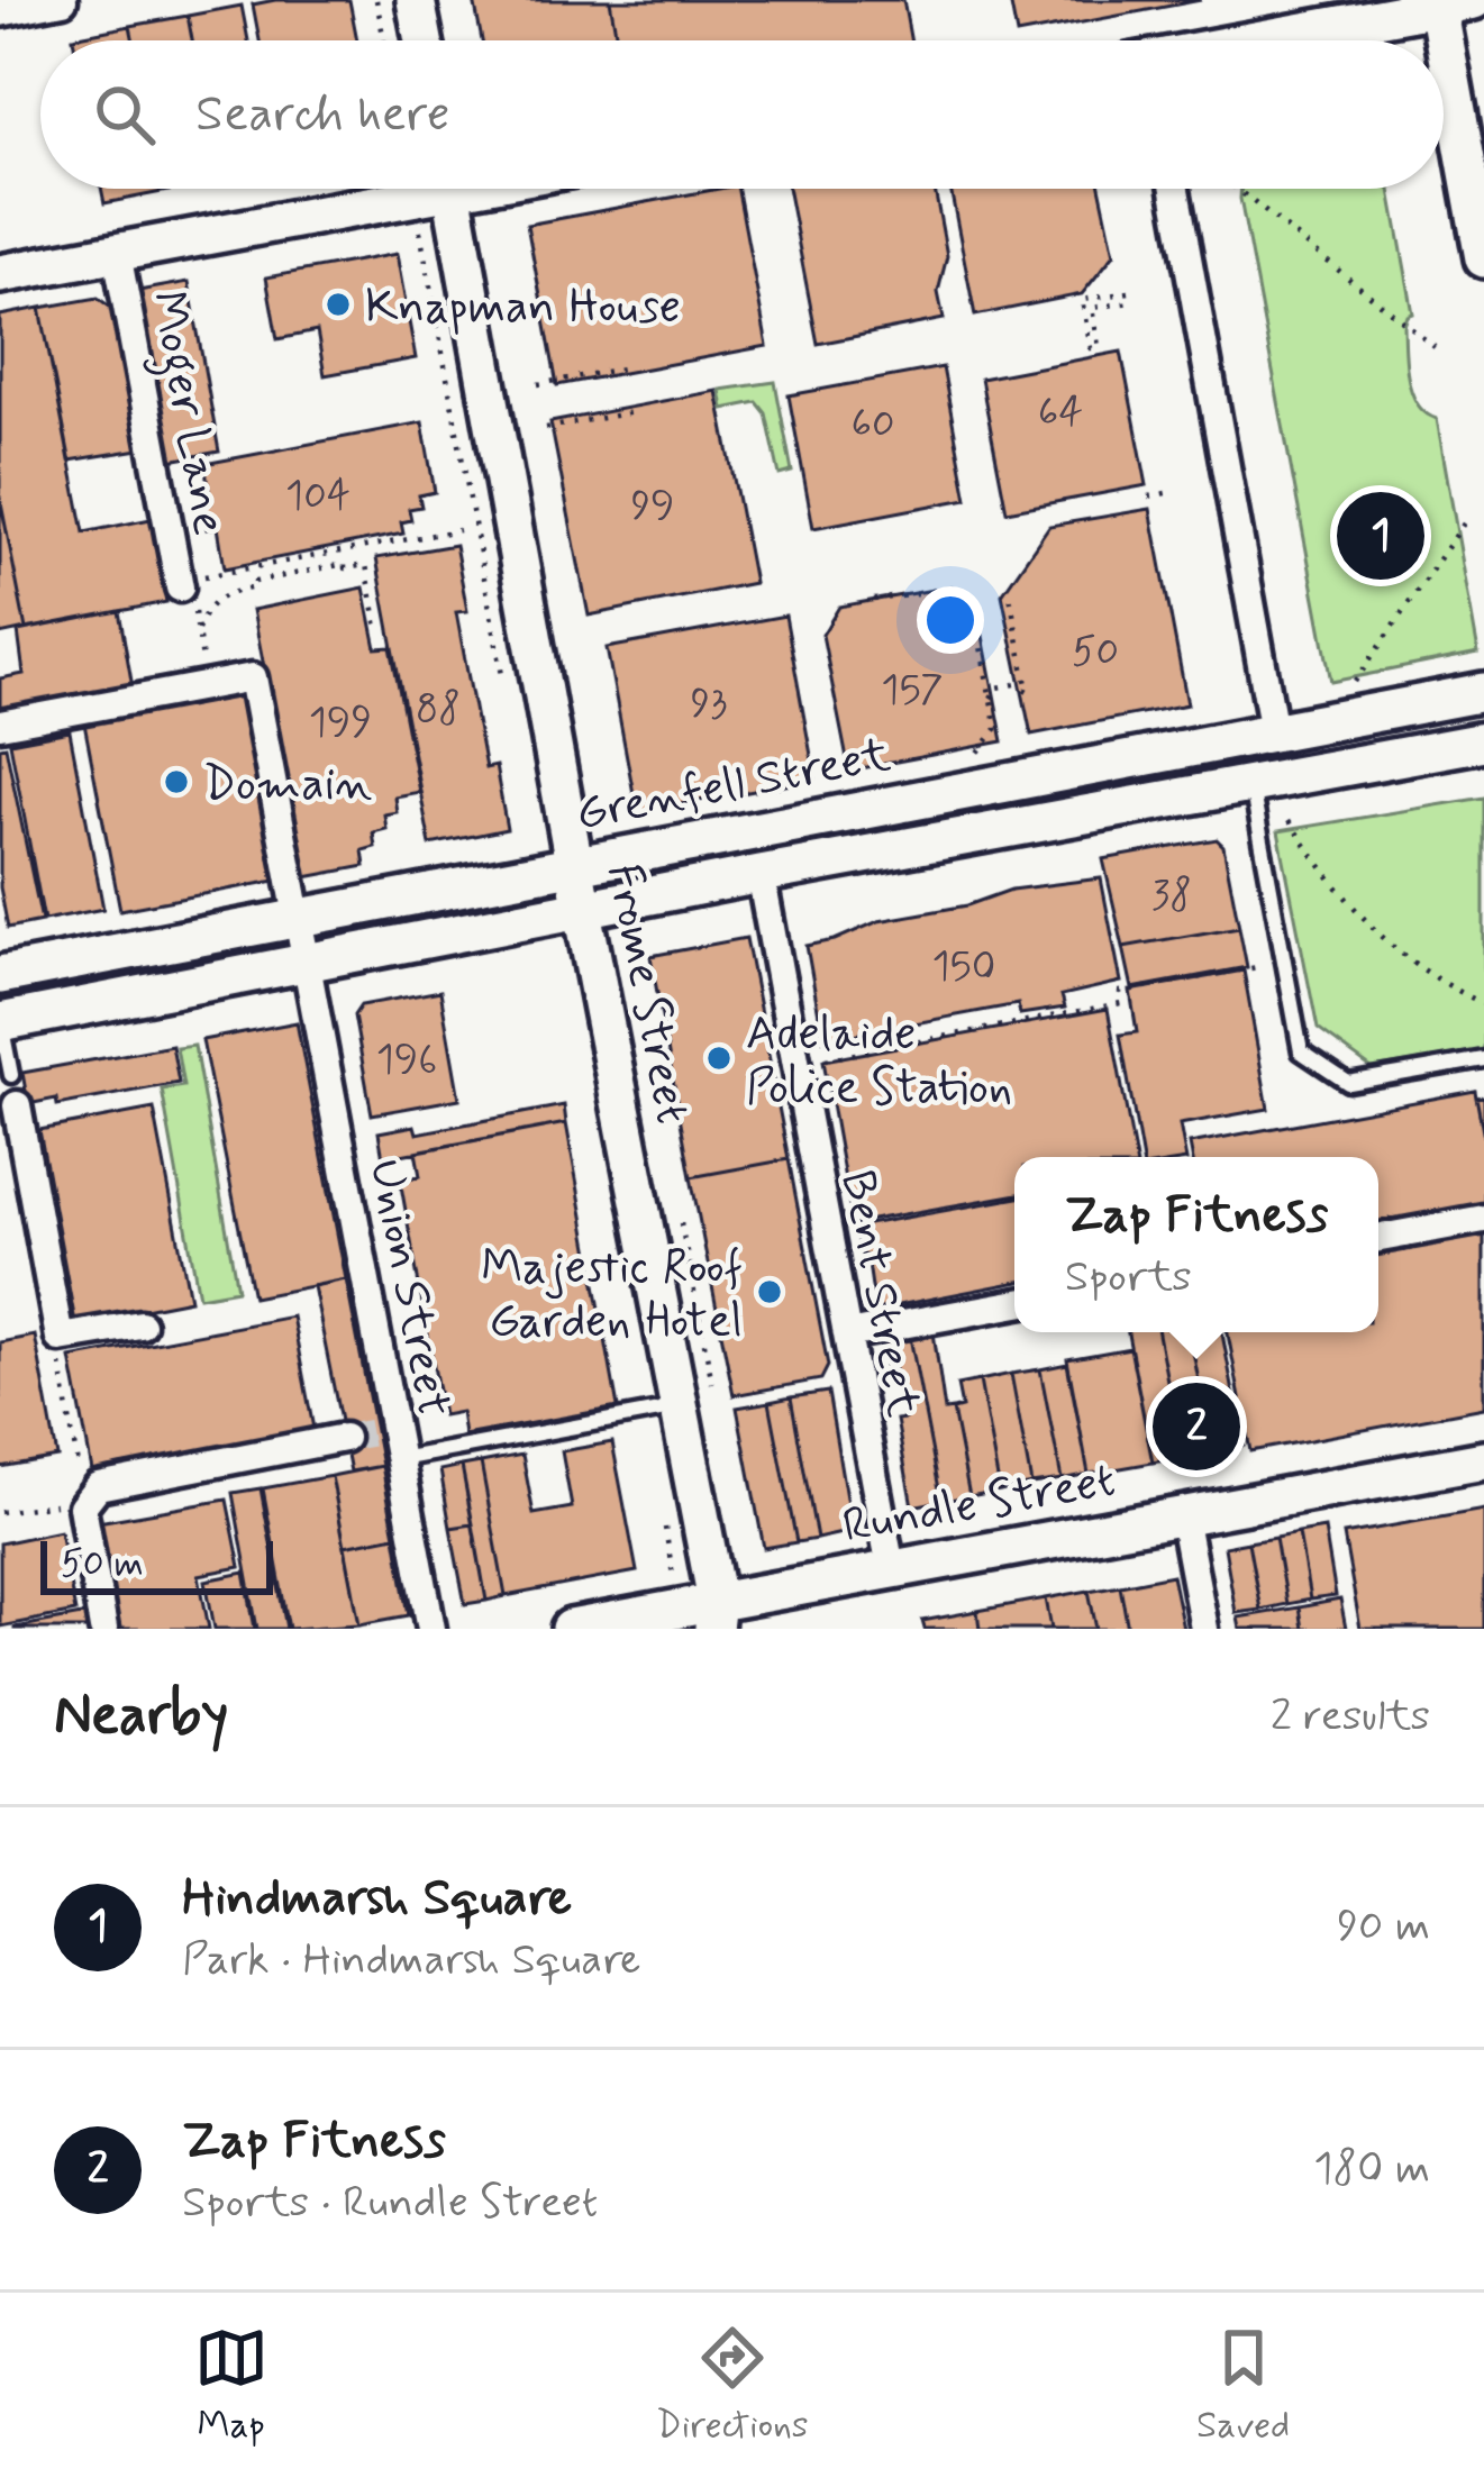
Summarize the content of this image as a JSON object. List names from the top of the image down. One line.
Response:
{"streets":{"street":["Moger Lane","Grenfell Street","Frome Street","Union Street","Bent Street","Rundle Street"]},"crossings":[["Grenfell Street","Frome Street"],["Grenfell Street","Union Street"],["Grenfell Street","Bent Street"],["Frome Street","Rundle Street"],["Bent Street","Rundle Street"]],"places":["Knapman House","Domain","Adelaide Police Station","Majestic Roof Garden Hotel"],"house_numbers":["64","60","104","99","50","157","93","88","199","38","150","196"],"scale_bar":"50 m","page":{"search":"Search here","pins":["1","2"],"popup":["Zap Fitness","Sports"],"scale":"50 m","heading":["Nearby","2 results"],"list":[{"mark":"1","name":"Hindmarsh Square","note":"Park · Hindmarsh Square","value":"90 m"},{"mark":"2","name":"Zap Fitness","note":"Sports · Rundle Street","value":"180 m"}],"nav":["Map","Directions","Saved"]}}
